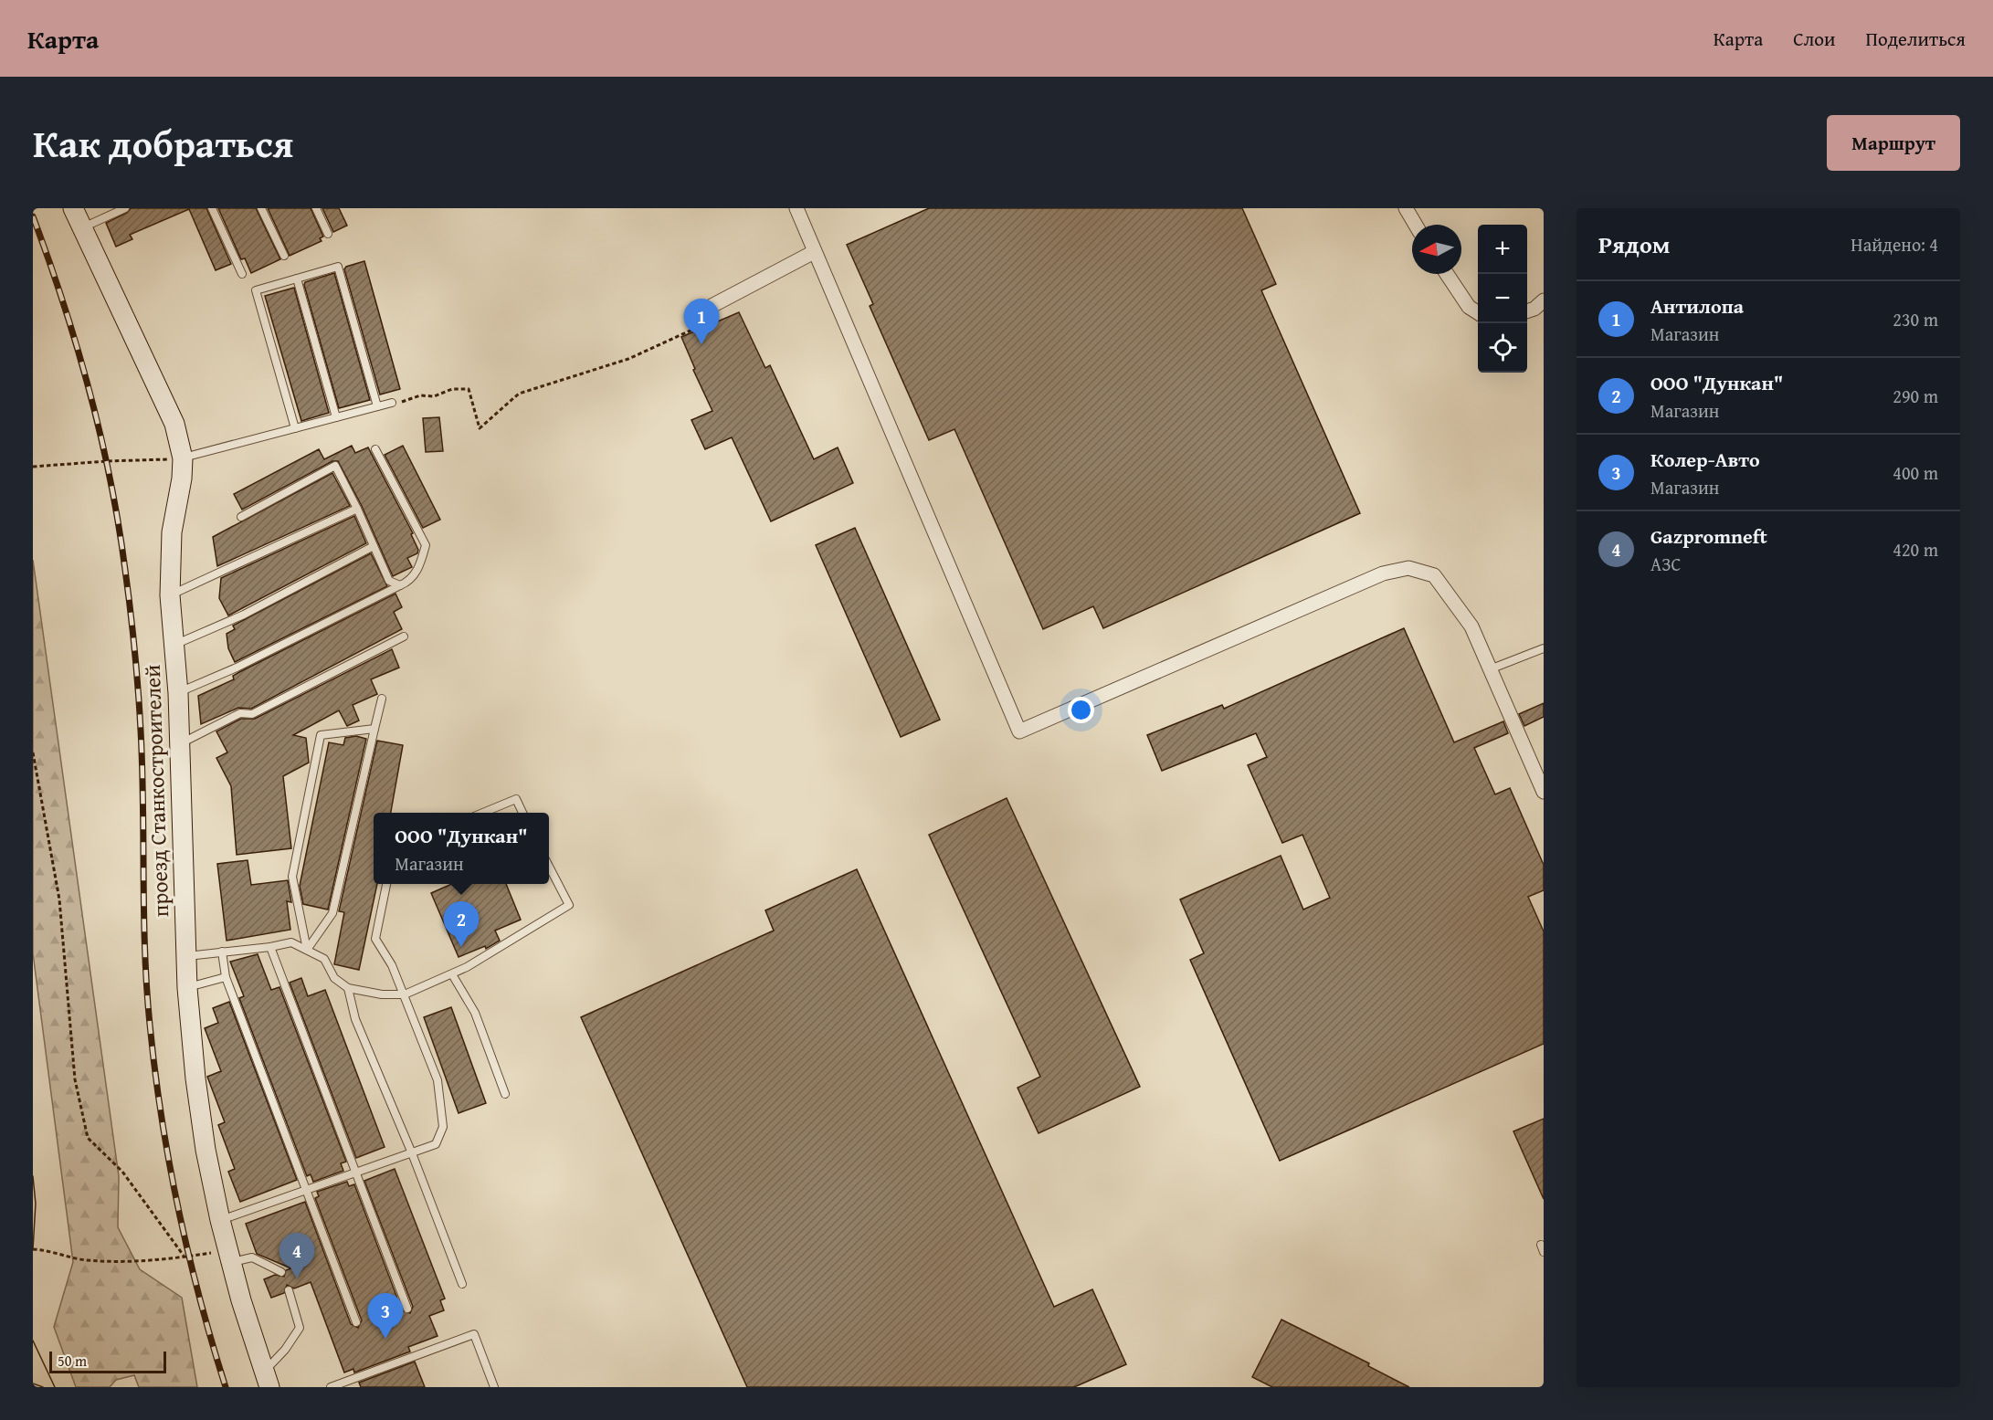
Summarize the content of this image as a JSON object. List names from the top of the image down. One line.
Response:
{"streets":{"main road":["проезд Станкостроителей"]},"scale_bar":"50 m","north":"left","page":{"header":"Карта","nav":["Карта","Слои","Поделиться"],"title":"Как добраться","buttons":"Маршрут","heading":["Рядом","Найдено: 4"],"map_buttons":["+","−"],"list":[{"mark":"1","name":"Aнтилопа","note":"Магазин","value":"230 m"},{"mark":"2","name":"ООО \"Дункан\"","note":"Магазин","value":"290 m"},{"mark":"3","name":"Колер-Авто","note":"Магазин","value":"400 m"},{"mark":"4","name":"Gazpromneft","note":"АЗС","value":"420 m"}],"pins":["1","2","4","3"],"popup":["ООО \"Дункан\"","Магазин"],"scale":"50 m"}}
